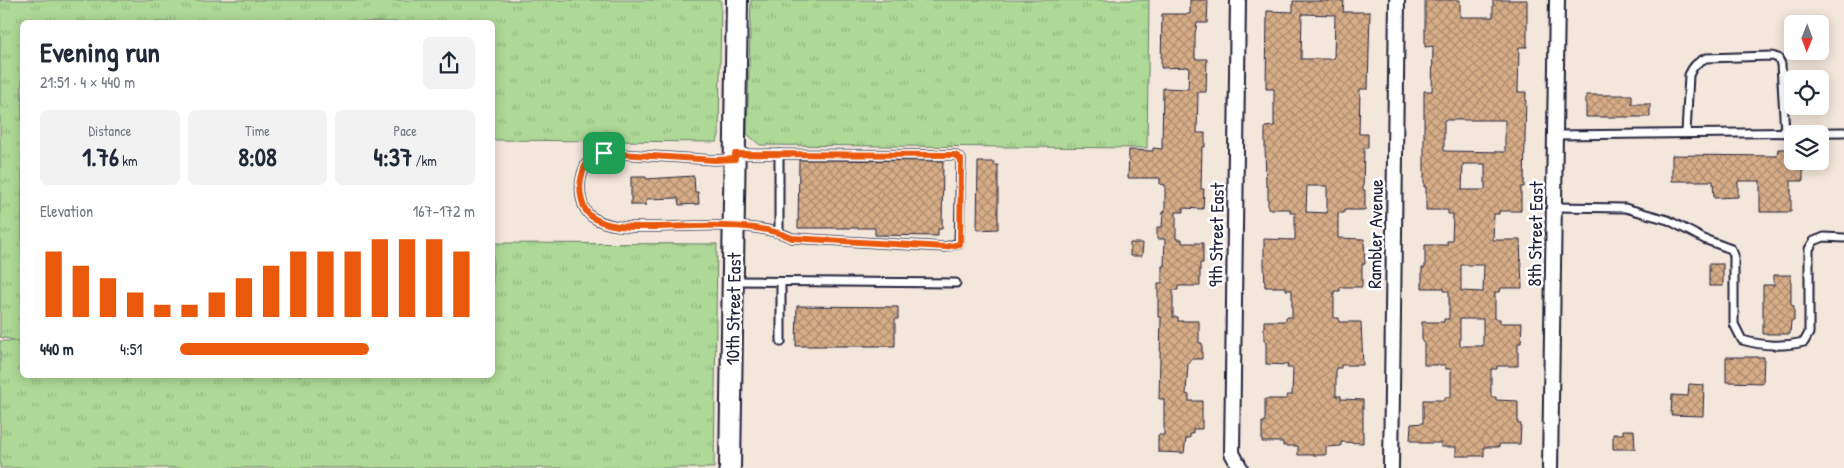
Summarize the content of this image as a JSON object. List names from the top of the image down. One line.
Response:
{"streets":{"main road":["10th Street East"],"street":["Rambler Avenue","8th Street East","9th Street East"]},"north":"bottom","page":{"heading":["Evening run","21:51 · 4 × 440 m"],"stats":[["Distance","1.76 km"],["Time","8:08"],["Pace","4:37 /km"]],"chart":["Elevation","167–172 m"],"list":[{"name":"440 m","note":"4:51"}]}}
